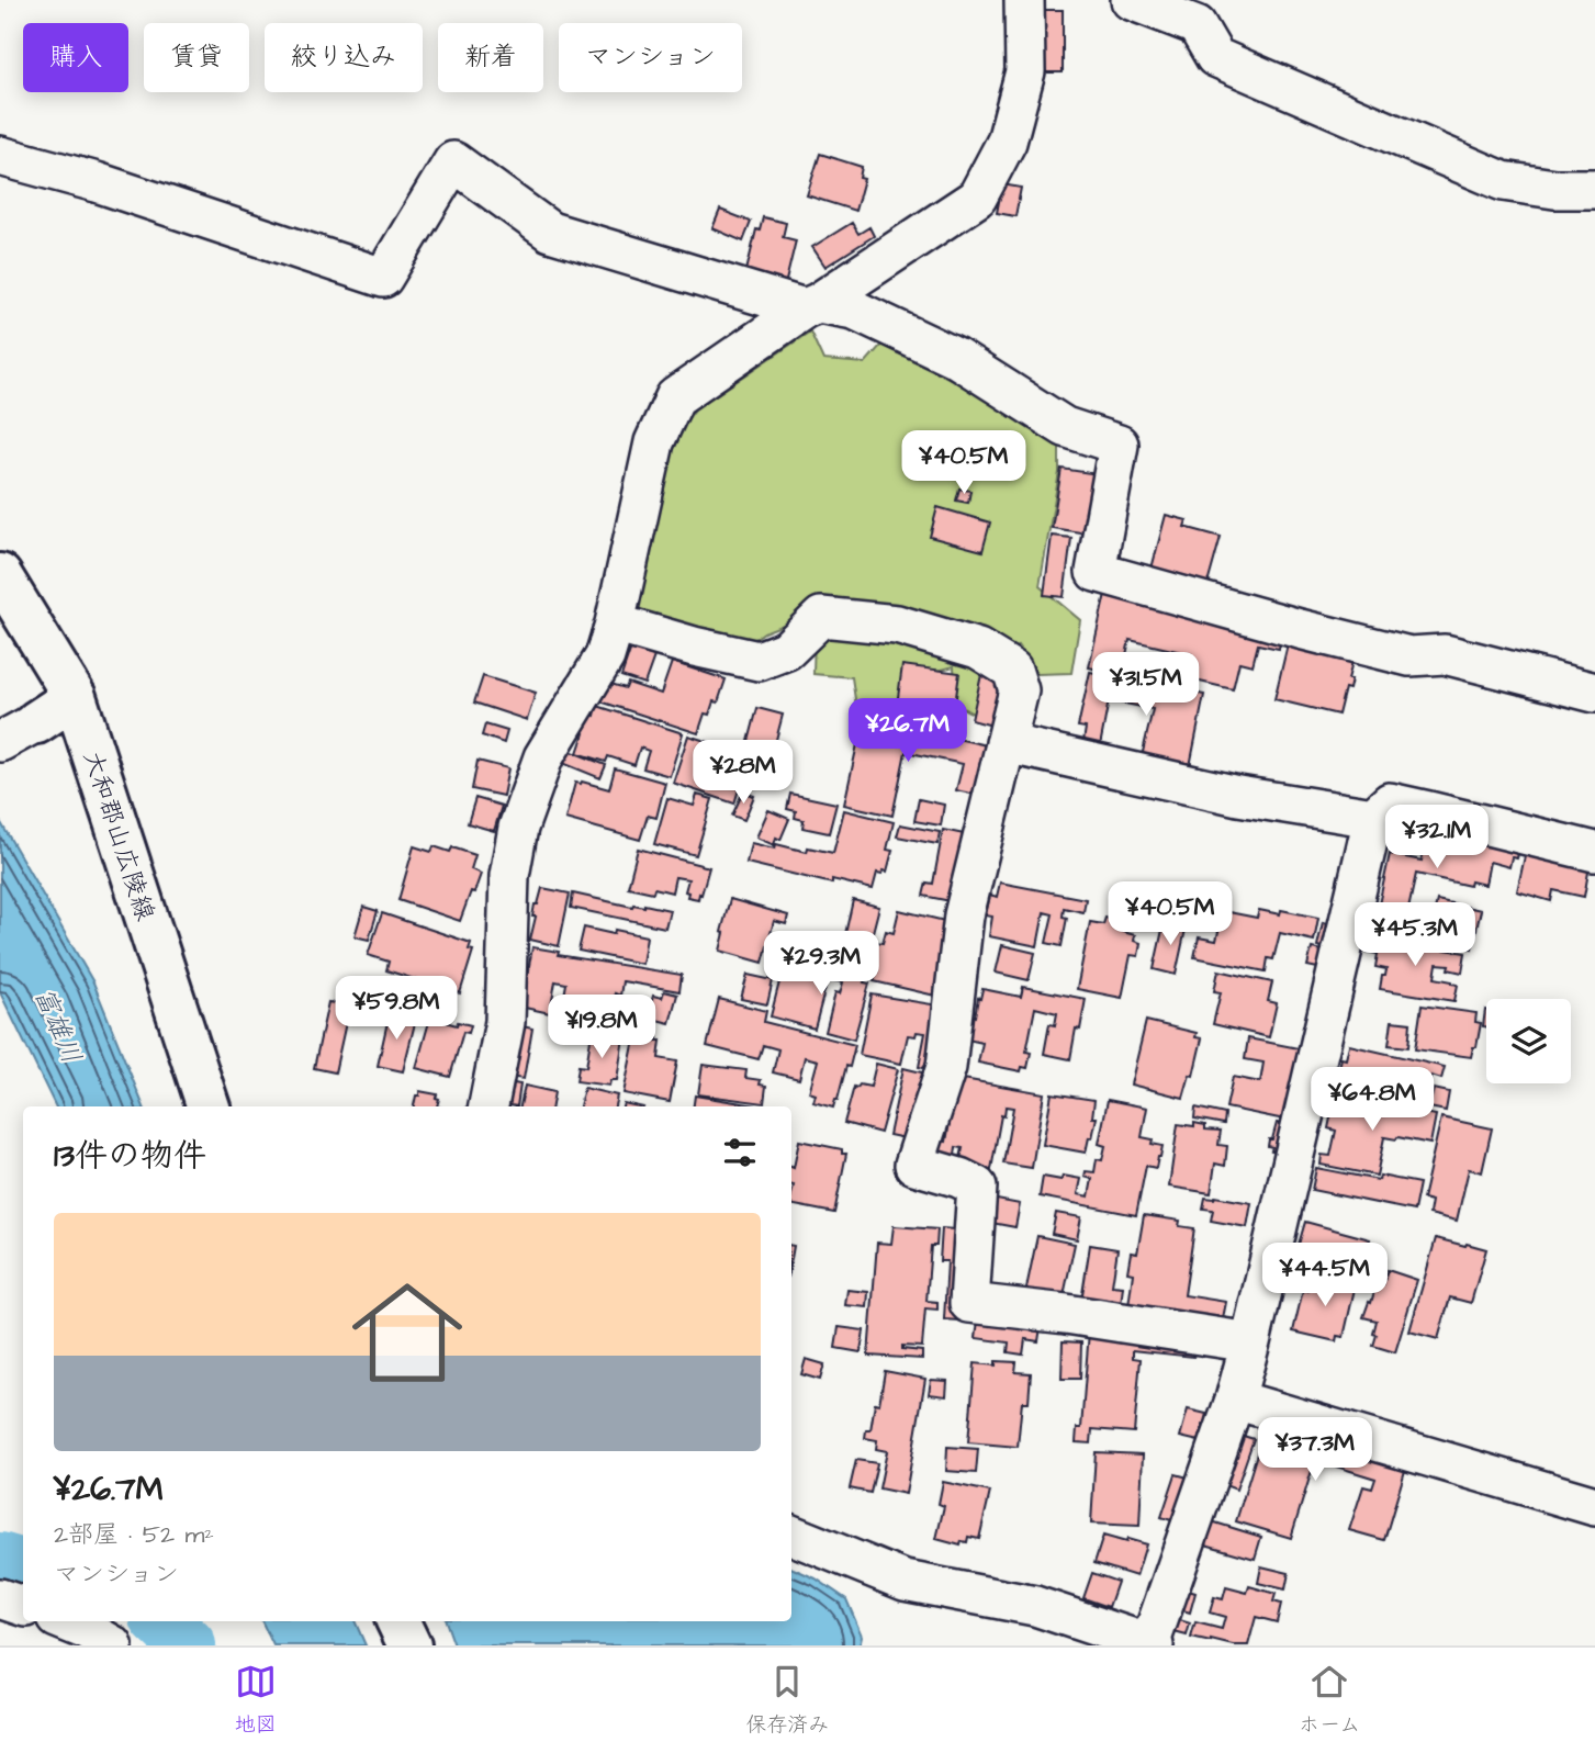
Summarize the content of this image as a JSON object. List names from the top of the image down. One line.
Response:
{"streets":{"main road":["大和郡山広陵線"]},"water":["富雄川"],"page":{"chip":["購入","賃貸","絞り込み","新着","マンション"],"price":["¥40.5M","¥31.5M","¥26.7M","¥28M","¥32.1M","¥40.5M","¥45.3M","¥29.3M","¥59.8M","¥19.8M","¥64.8M","¥44.5M","¥37.3M"],"heading":"13件の物件","list":[{"name":"¥26.7M","note":"2部屋 · 52 m² · マンション"}],"tabs":["地図","保存済み","ホーム"]}}
